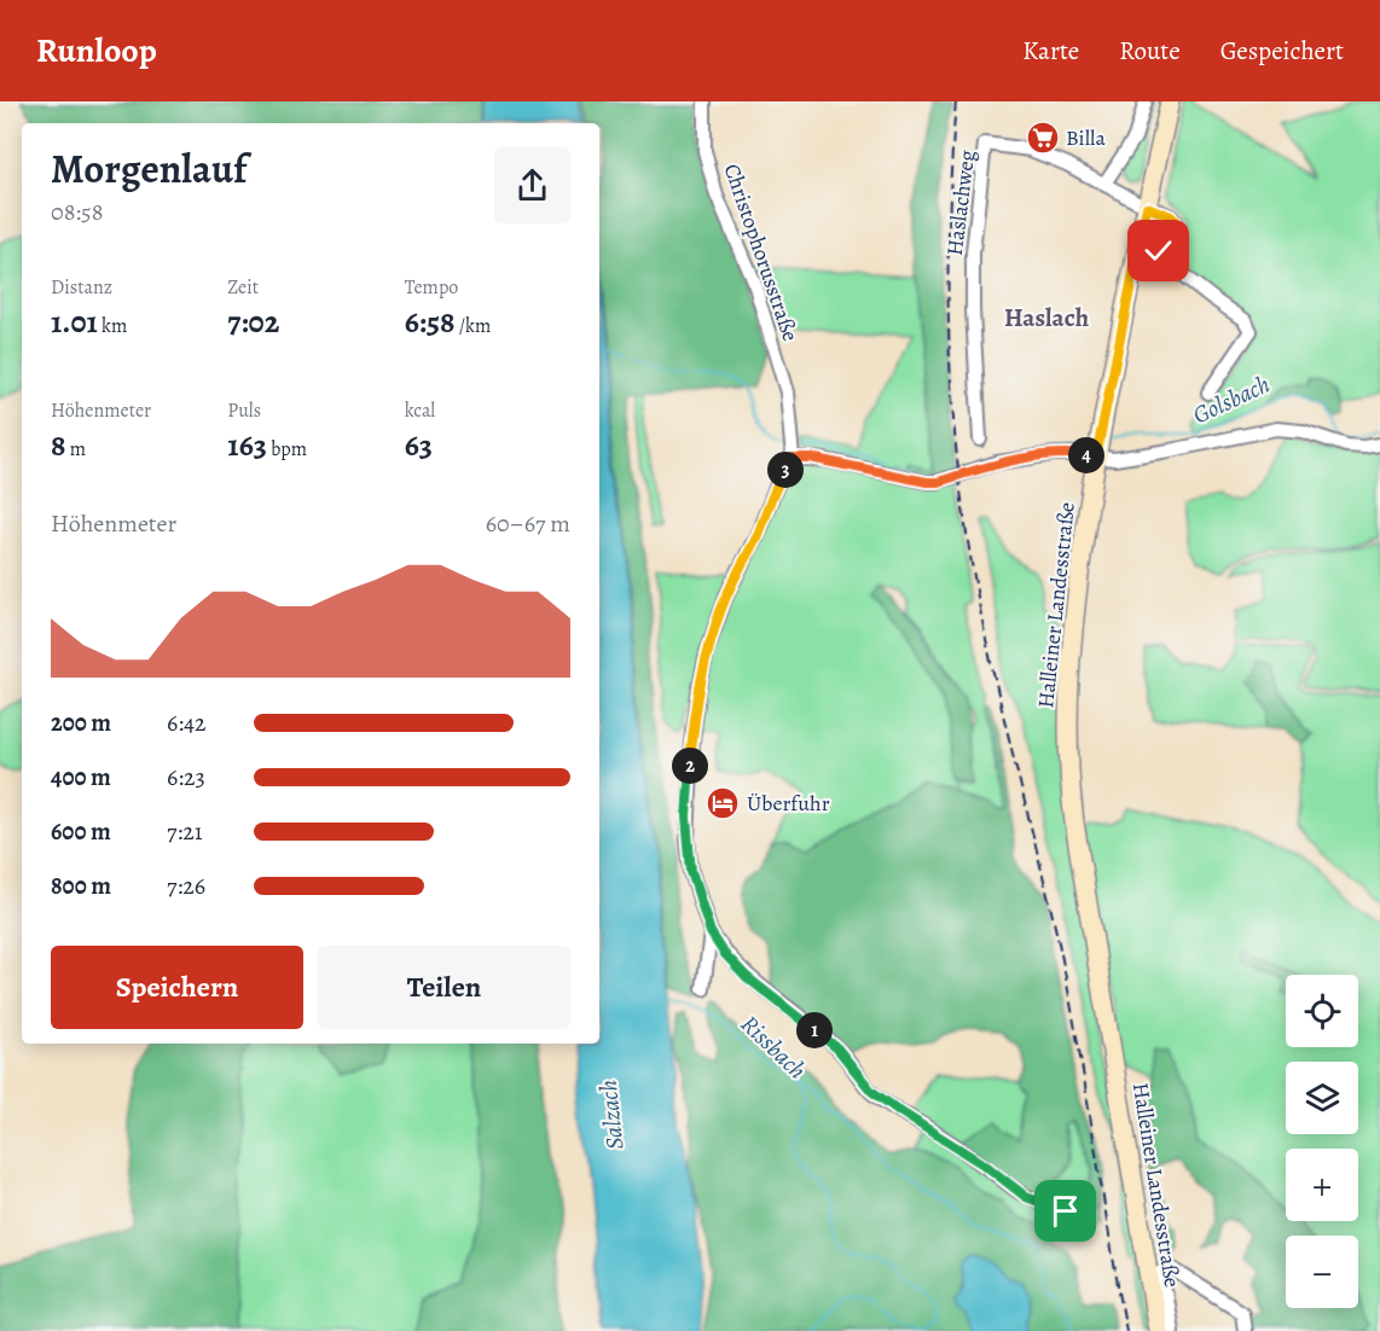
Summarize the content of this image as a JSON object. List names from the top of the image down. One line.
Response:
{"streets":{"main road":["Halleiner Landesstraße"],"street":["Haslachweg","Christophorusstraße"]},"crossings":[["Haslachweg","Halleiner Landesstraße"]],"districts":["Haslach"],"water":["Golsbach","Rissbach","Salzach"],"places":{"supermarket":["Billa"],"hotel":["Überfuhr"]},"page":{"header":"Runloop","nav":["Karte","Route","Gespeichert"],"heading":["Morgenlauf","08:58"],"stats":[["Distanz","1.01 km"],["Zeit","7:02"],["Tempo","6:58 /km"],["Höhenmeter","8 m"],["Puls","163 bpm"],["kcal","63"]],"pins":["4","3","2","1"],"chart":["Höhenmeter","60–67 m"],"list":[{"name":"200 m","note":"6:42"},{"name":"400 m","note":"6:23"},{"name":"600 m","note":"7:21"},{"name":"800 m","note":"7:26"}],"buttons":["Speichern","Teilen"],"map_buttons":["+","−"]}}
